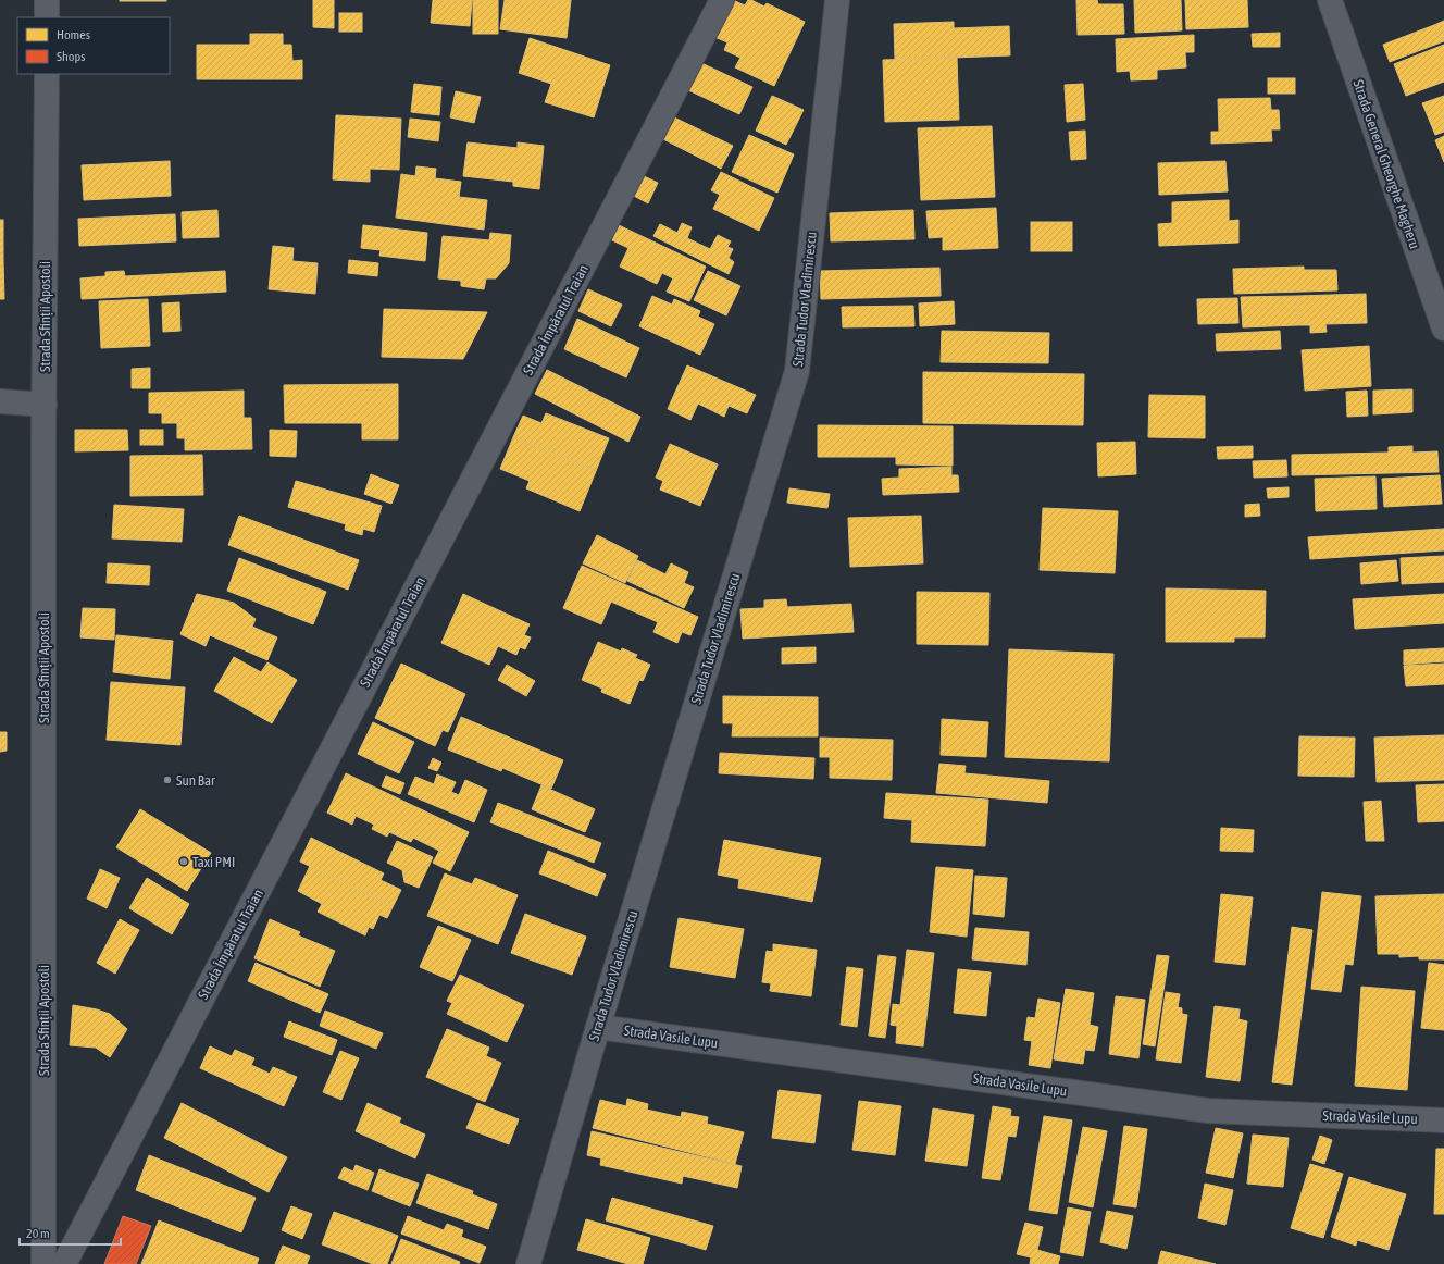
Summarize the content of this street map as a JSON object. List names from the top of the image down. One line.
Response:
{"streets":{"street":["Strada General Gheorghe Magheru","Strada Tudor Vladimirescu","Strada Sfinții Apostoli","Strada Împăratul Traian","Strada Vasile Lupu"]},"crossings":[["Strada Tudor Vladimirescu","Strada Vasile Lupu"]],"places":["Sun Bar","Taxi PMI"],"legend":["Homes","Shops"],"scale_bar":"20 m"}
